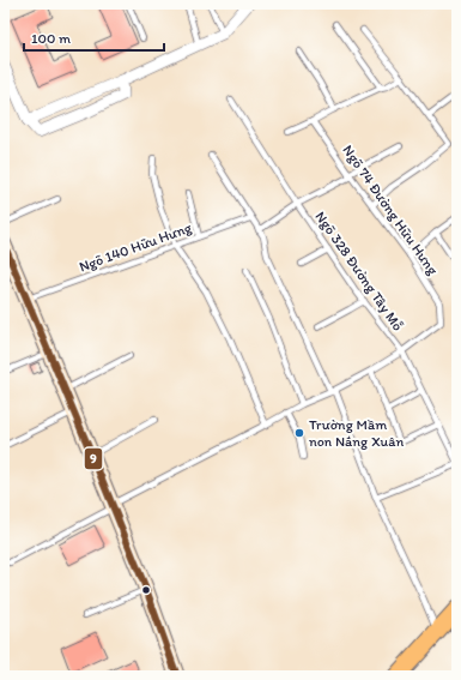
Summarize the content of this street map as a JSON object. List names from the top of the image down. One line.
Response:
{"streets":{"lane":["Ngõ 74 Đường Hữu Hưng","Ngõ 140 Hữu Hưng","Ngõ 328 Đường Tây Mỗ"]},"crossings":[["Ngõ 74 Đường Hữu Hưng","Ngõ 328 Đường Tây Mỗ"]],"places":["Trường Mầm non Nắng Xuân"],"lines":["transit line 9"],"scale_bar":"100 m"}
